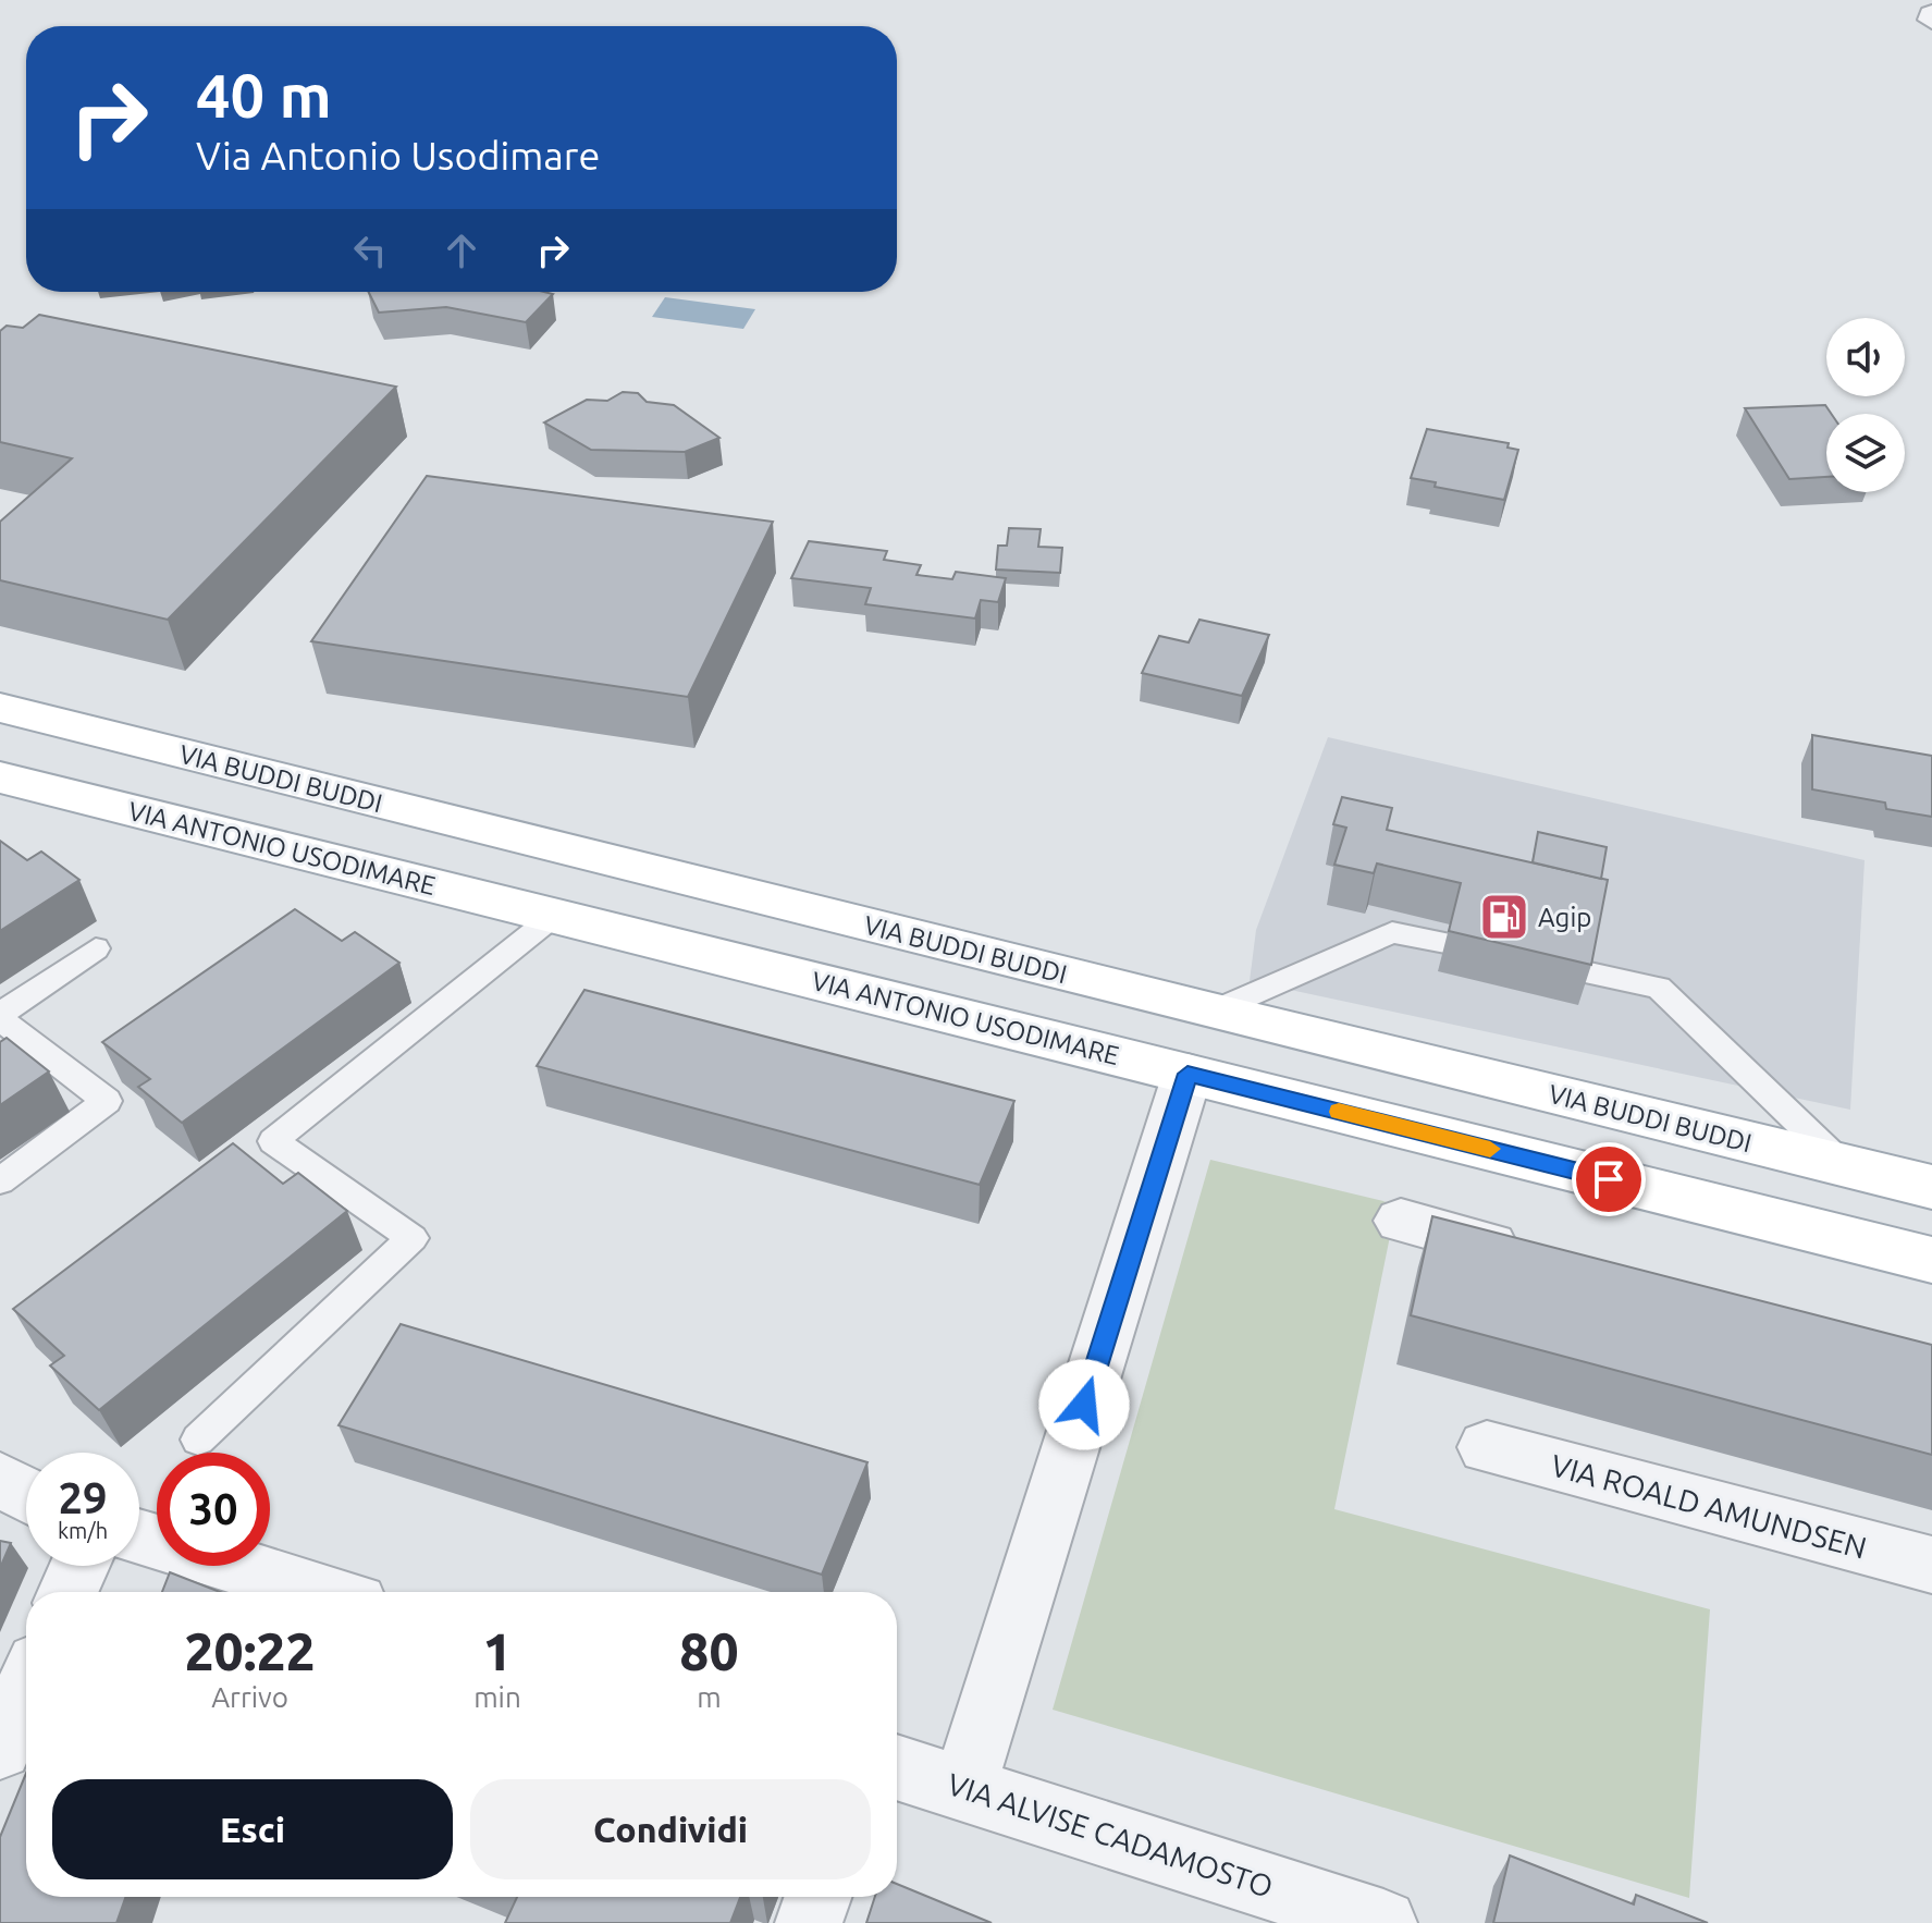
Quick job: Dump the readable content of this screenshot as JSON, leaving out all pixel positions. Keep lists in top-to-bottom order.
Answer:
{
  "streets": {
    "main road": ["VIA BUDDI BUDDI", "VIA ANTONIO USODIMARE"],
    "street": ["VIA ROALD AMUNDSEN", "VIA ALVISE CADAMOSTO"]
  },
  "places": {
    "fuel station": ["Agip"]
  },
  "page": {
    "turn": ["40 m", "Via Antonio Usodimare"],
    "speed": "29 km/h",
    "limit": "30",
    "eta": [
      "20:22",
      "Arrivo",
      "1",
      "min",
      "80",
      "m"
    ],
    "buttons": ["Esci", "Condividi"]
  }
}
